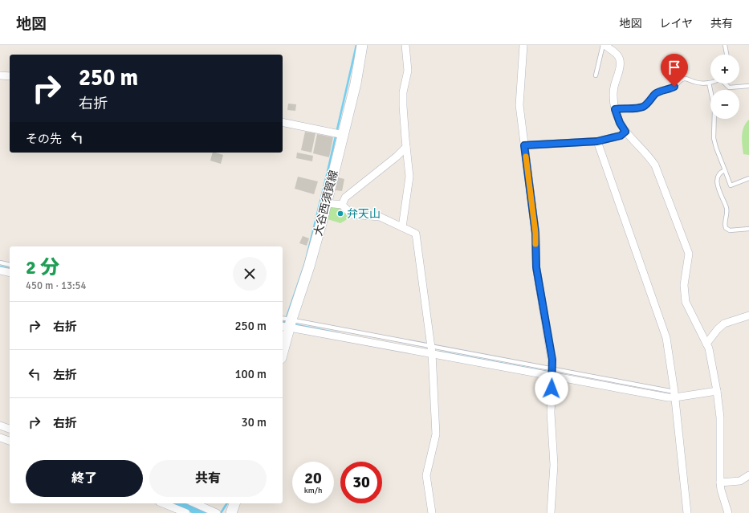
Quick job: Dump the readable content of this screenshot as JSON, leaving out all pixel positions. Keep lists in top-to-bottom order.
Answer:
{
  "streets": {
    "main road": ["大谷西須賀線"]
  },
  "places": ["弁天山"],
  "page": {
    "header": "地図",
    "nav": ["地図", "レイヤ", "共有"],
    "map_buttons": ["+", "−"],
    "turn": ["250 m", "右折"],
    "then": "その先",
    "heading": ["2 分", "450 m · 13:54"],
    "list": [
      {
        "name": "右折",
        "value": "250 m"
      },
      {
        "name": "左折",
        "value": "100 m"
      },
      {
        "name": "右折",
        "value": "30 m"
      }
    ],
    "buttons": ["終了", "共有"],
    "speed": "20 km/h",
    "limit": "30"
  }
}
